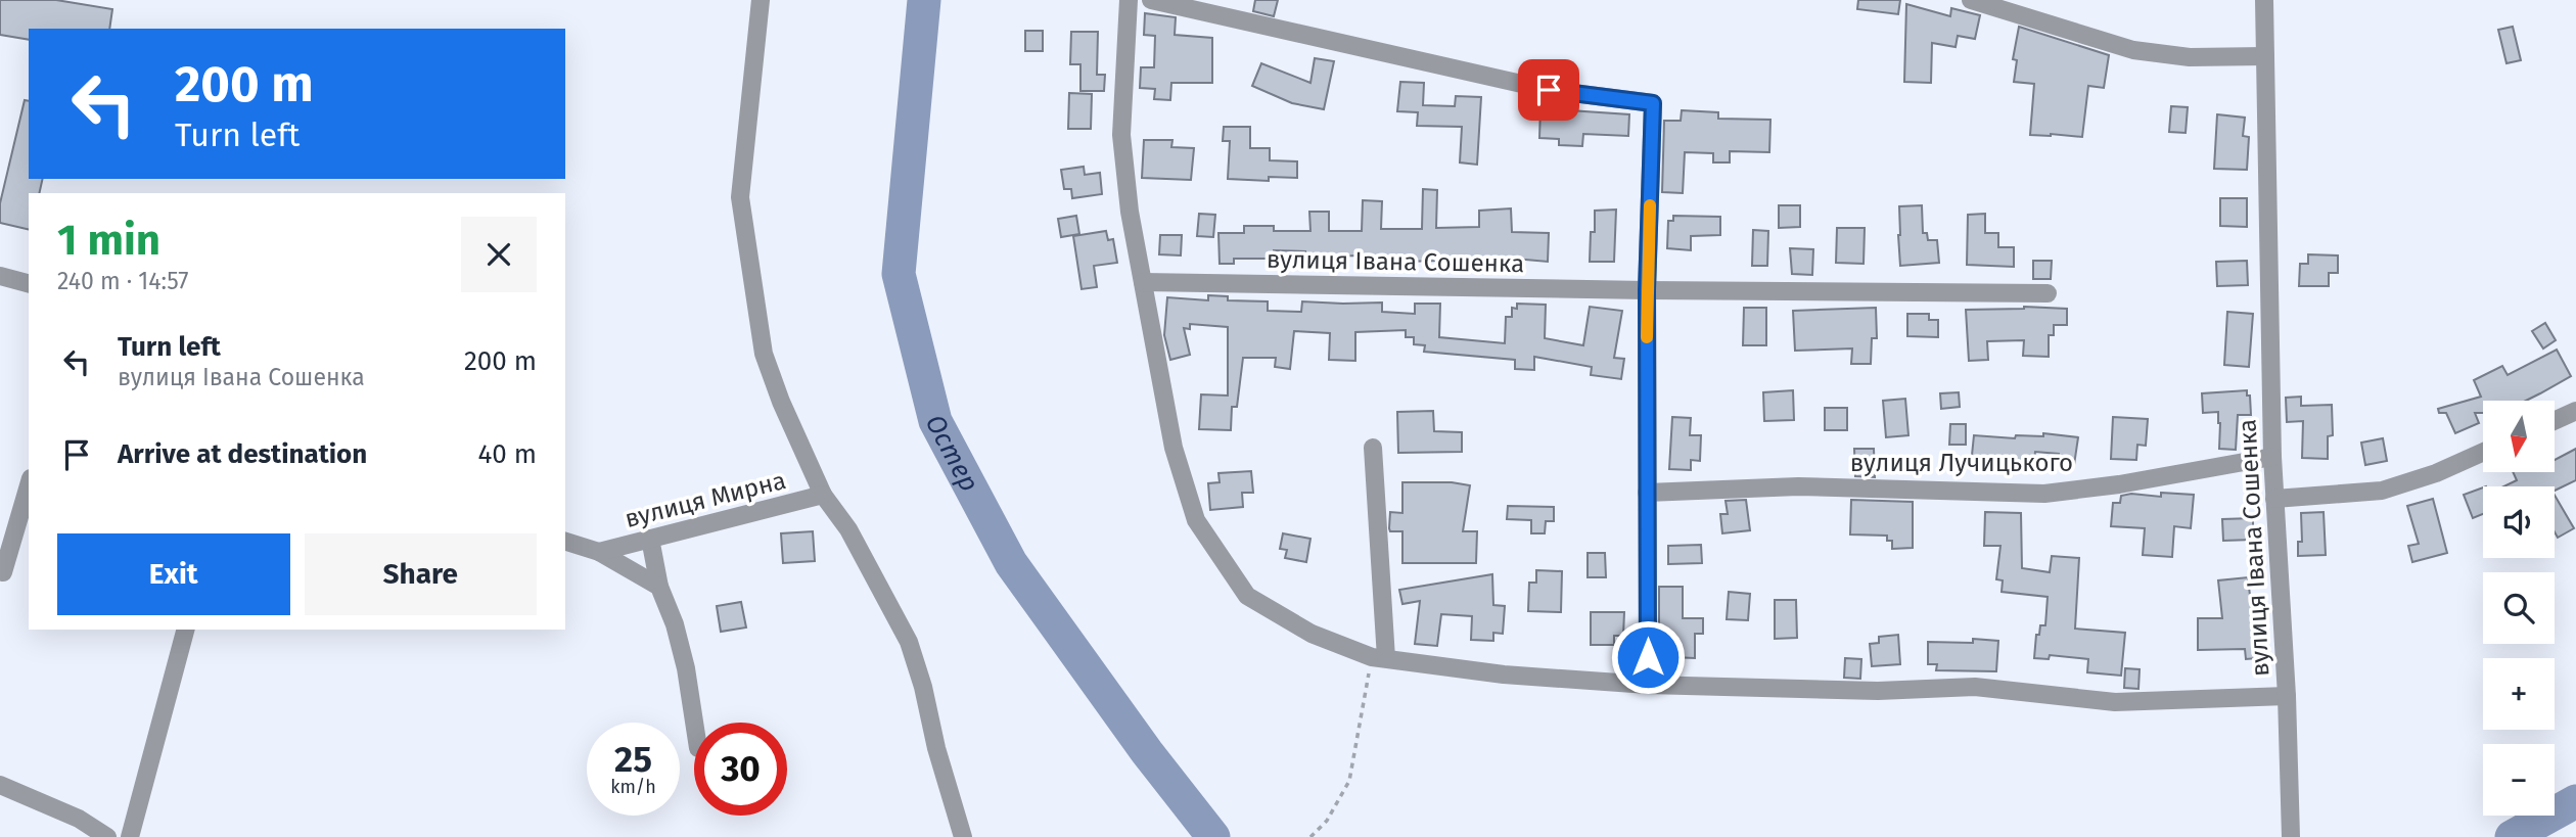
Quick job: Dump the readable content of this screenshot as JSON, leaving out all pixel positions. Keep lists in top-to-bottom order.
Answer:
{
  "streets": {
    "street": ["вулиця Івана Сошенка", "вулиця Лучицького", "вулиця Мирна"]
  },
  "crossings": [
    ["вулиця Івана Сошенка", "вулиця Лучицького"]
  ],
  "water": ["Остер"],
  "north": "bottom",
  "page": {
    "turn": ["200 m", "Turn left"],
    "heading": ["1 min", "240 m · 14:57"],
    "list": [
      {
        "name": "Turn left",
        "note": "вулиця Івана Сошенка",
        "value": "200 m"
      },
      {
        "name": "Arrive at destination",
        "value": "40 m"
      }
    ],
    "map_buttons": ["+", "−"],
    "buttons": ["Exit", "Share"],
    "speed": "25 km/h",
    "limit": "30"
  }
}
